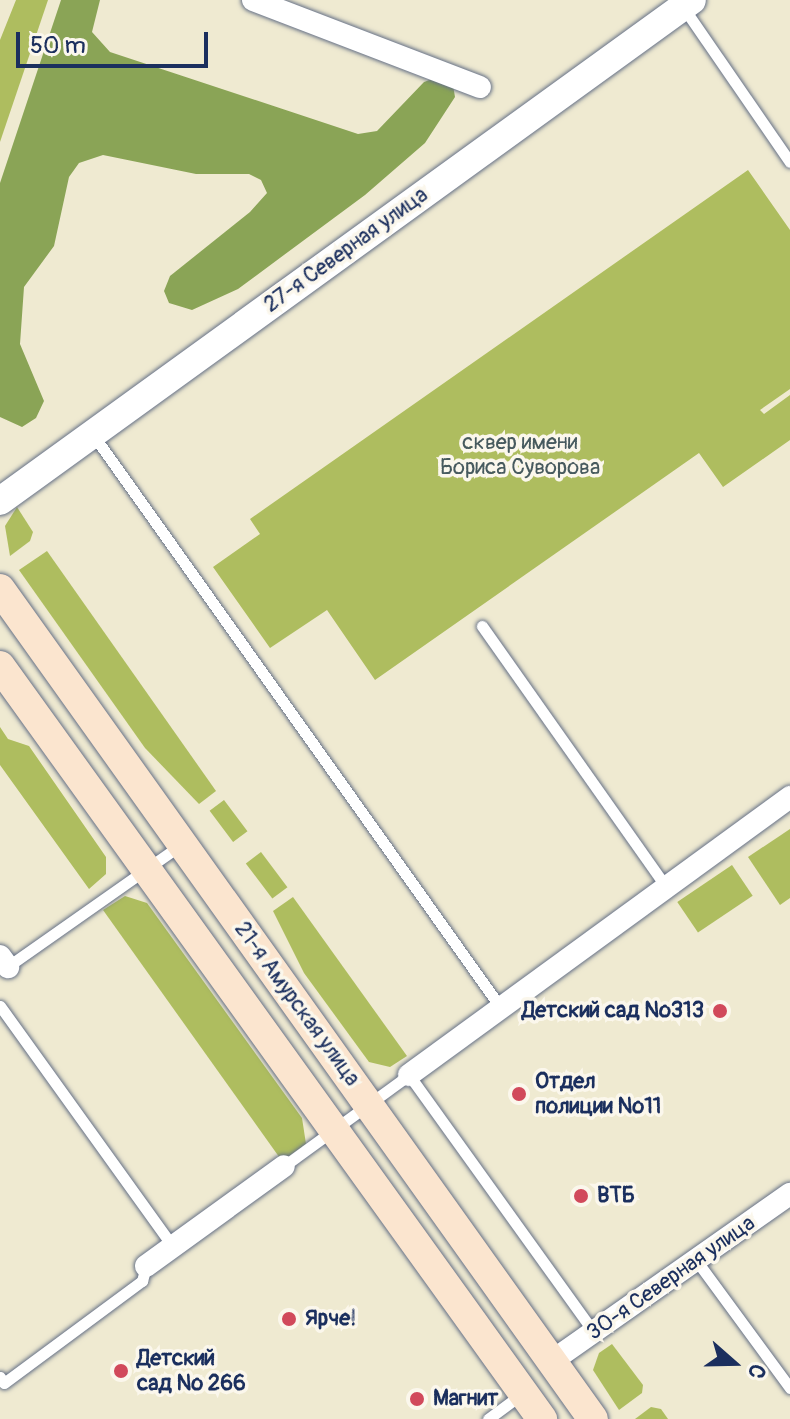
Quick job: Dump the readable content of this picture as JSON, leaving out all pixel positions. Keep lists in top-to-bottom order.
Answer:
{
  "streets": {
    "main road": ["21-я Амурская улица"],
    "street": ["27-я Северная улица", "30-я Северная улица"]
  },
  "crossings": [
    ["21-я Амурская улица", "30-я Северная улица"]
  ],
  "parks": ["сквер имени Бориса Суворова"],
  "places": [
    "Детский сад №313",
    "Отдел полиции №11",
    "ВТБ",
    "Ярче!",
    "Детский сад № 266",
    "Магнит"
  ],
  "scale_bar": "50 m",
  "north": "right"
}
